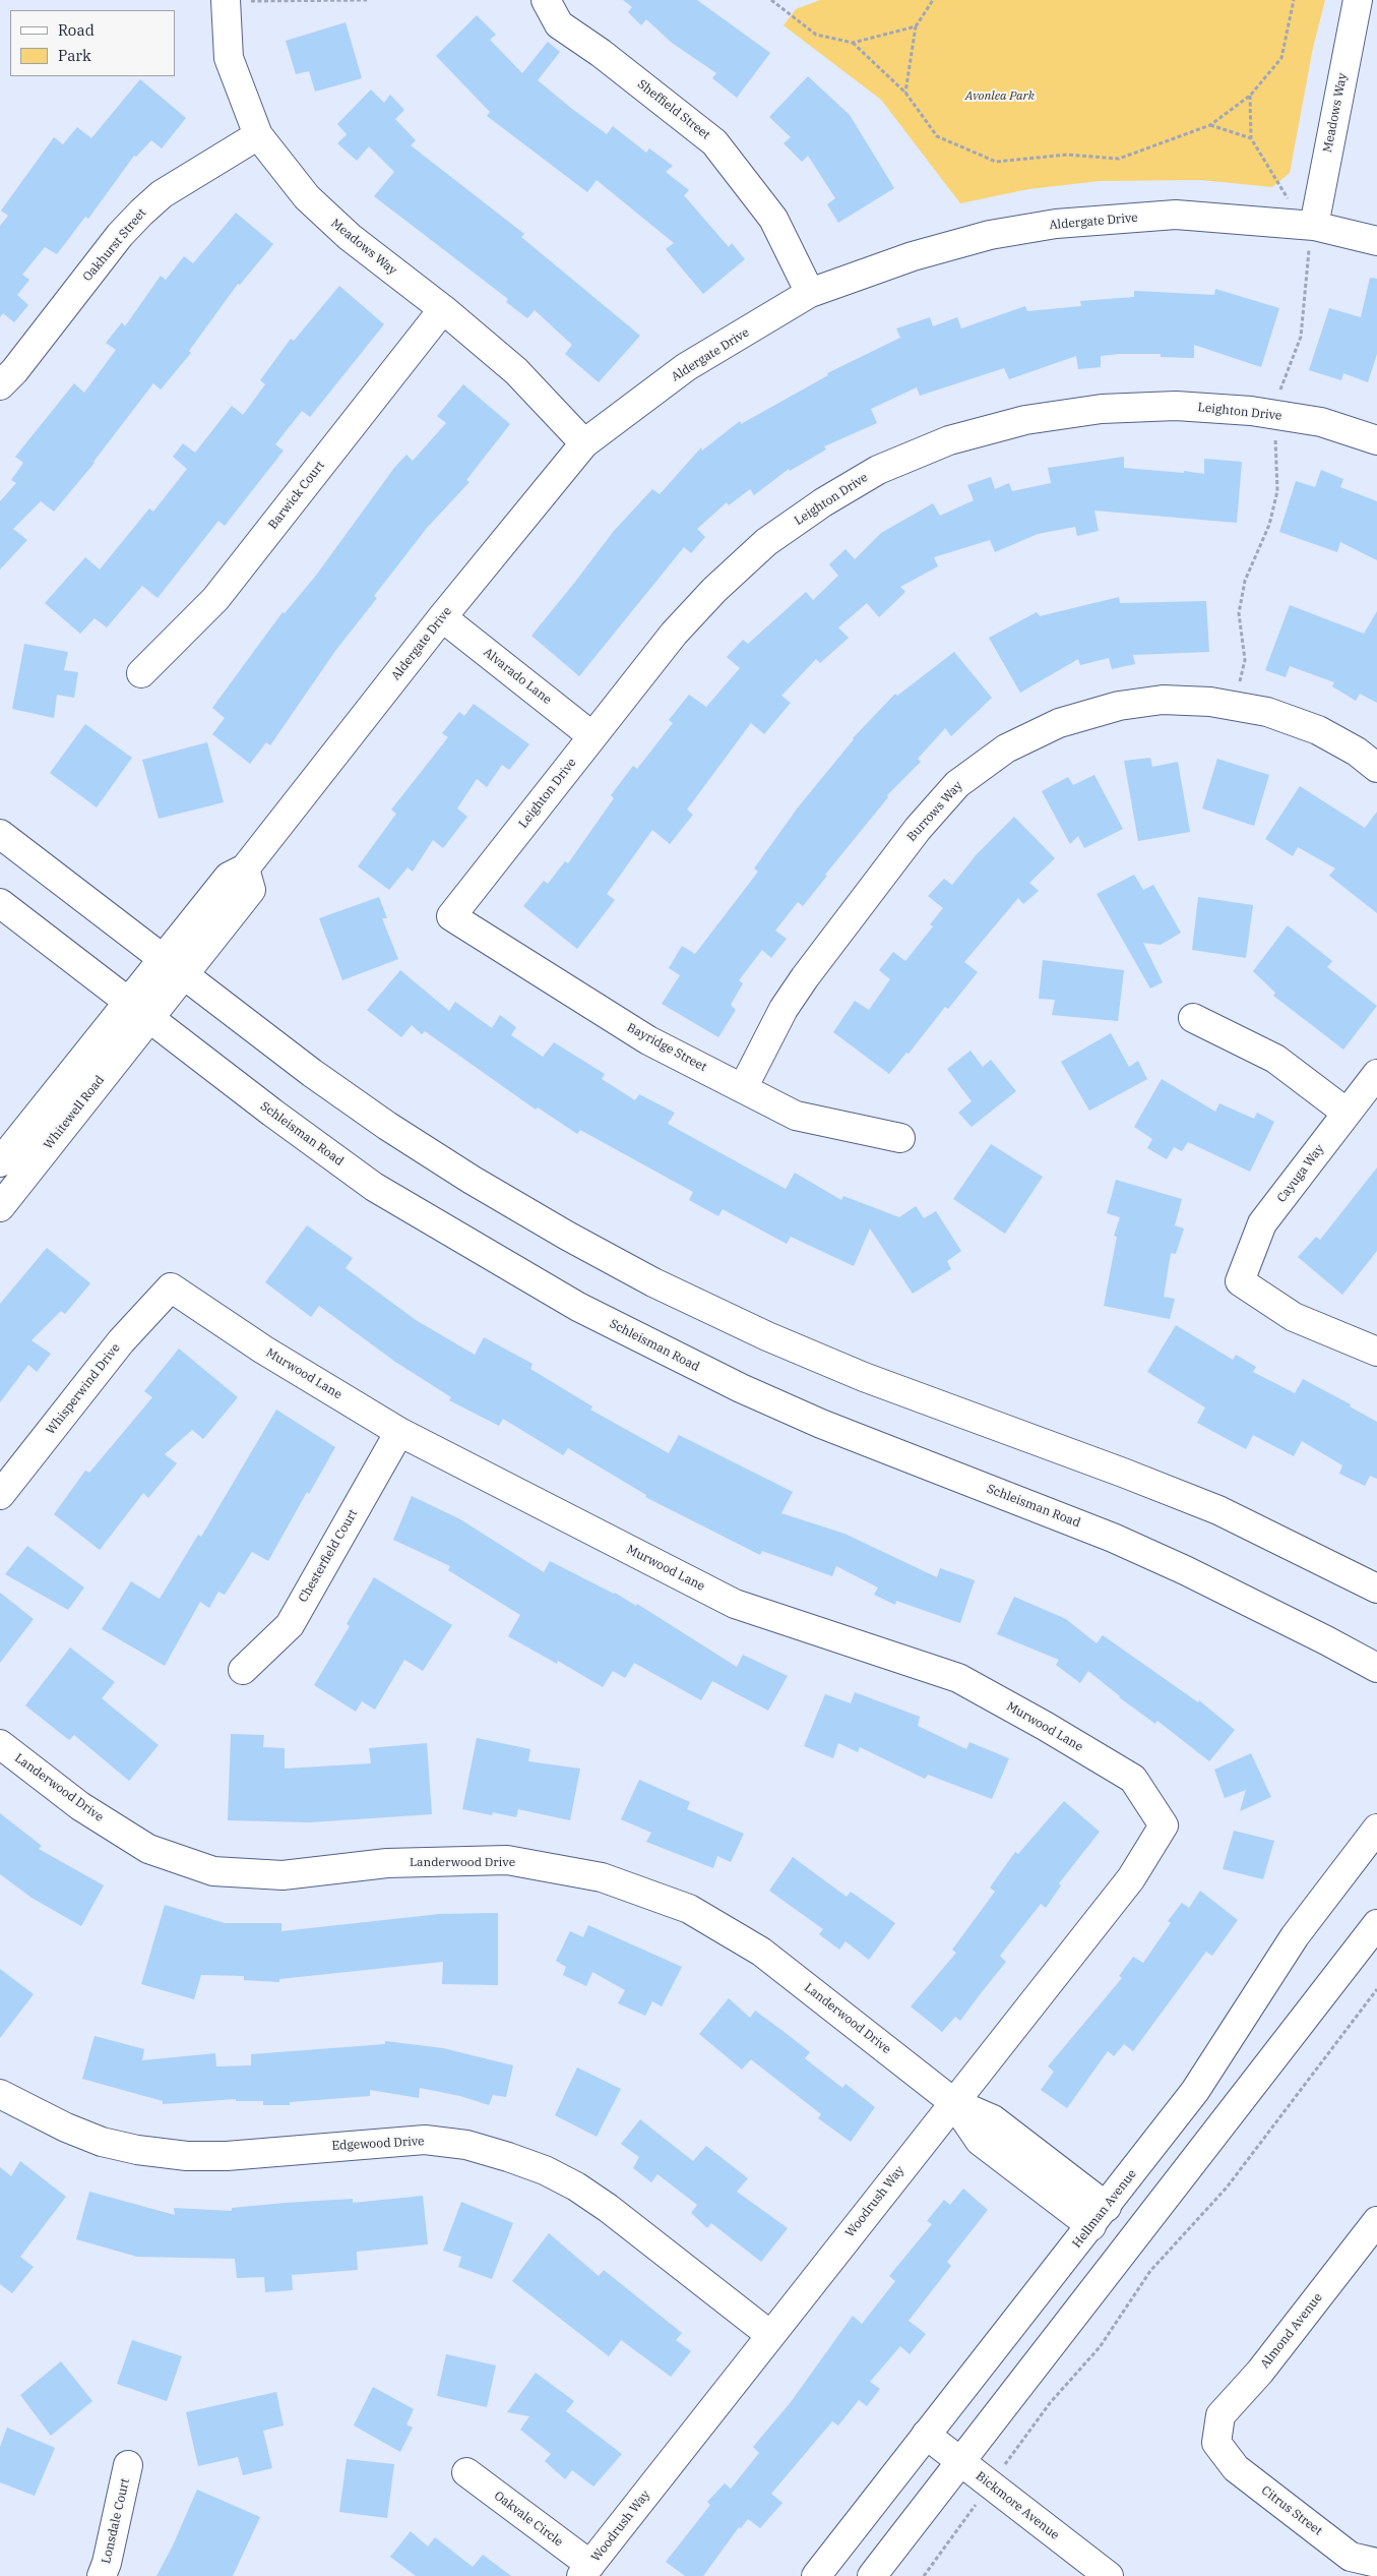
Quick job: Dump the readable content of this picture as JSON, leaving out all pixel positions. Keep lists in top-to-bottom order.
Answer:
{
  "streets": {
    "street": [
      "Sheffield Street",
      "Meadows Way",
      "Aldergate Drive",
      "Oakhurst Street",
      "Leighton Drive",
      "Barwick Court",
      "Alvarado Lane",
      "Burrows Way",
      "Bayridge Street",
      "Whitewell Road",
      "Schleisman Road",
      "Cayuga Way",
      "Murwood Lane",
      "Whisperwind Drive",
      "Chesterfield Court",
      "Landerwood Drive",
      "Edgewood Drive",
      "Woodrush Way",
      "Hellman Avenue",
      "Almond Avenue",
      "Bickmore Avenue",
      "Citrus Street",
      "Oakvale Circle",
      "Lonsdale Court"
    ]
  },
  "crossings": [
    ["Sheffield Street", "Aldergate Drive"],
    ["Meadows Way", "Aldergate Drive"],
    ["Meadows Way", "Oakhurst Street"],
    ["Meadows Way", "Barwick Court"],
    ["Aldergate Drive", "Alvarado Lane"],
    ["Aldergate Drive", "Whitewell Road"],
    ["Aldergate Drive", "Schleisman Road"],
    ["Leighton Drive", "Alvarado Lane"],
    ["Leighton Drive", "Bayridge Street"],
    ["Burrows Way", "Bayridge Street"],
    ["Whitewell Road", "Schleisman Road"],
    ["Murwood Lane", "Whisperwind Drive"],
    ["Murwood Lane", "Chesterfield Court"],
    ["Murwood Lane", "Woodrush Way"],
    ["Landerwood Drive", "Woodrush Way"],
    ["Landerwood Drive", "Hellman Avenue"],
    ["Edgewood Drive", "Woodrush Way"],
    ["Woodrush Way", "Oakvale Circle"],
    ["Hellman Avenue", "Bickmore Avenue"],
    ["Almond Avenue", "Citrus Street"]
  ],
  "parks": ["Avonlea Park"],
  "legend": ["Road", "Park"]
}
